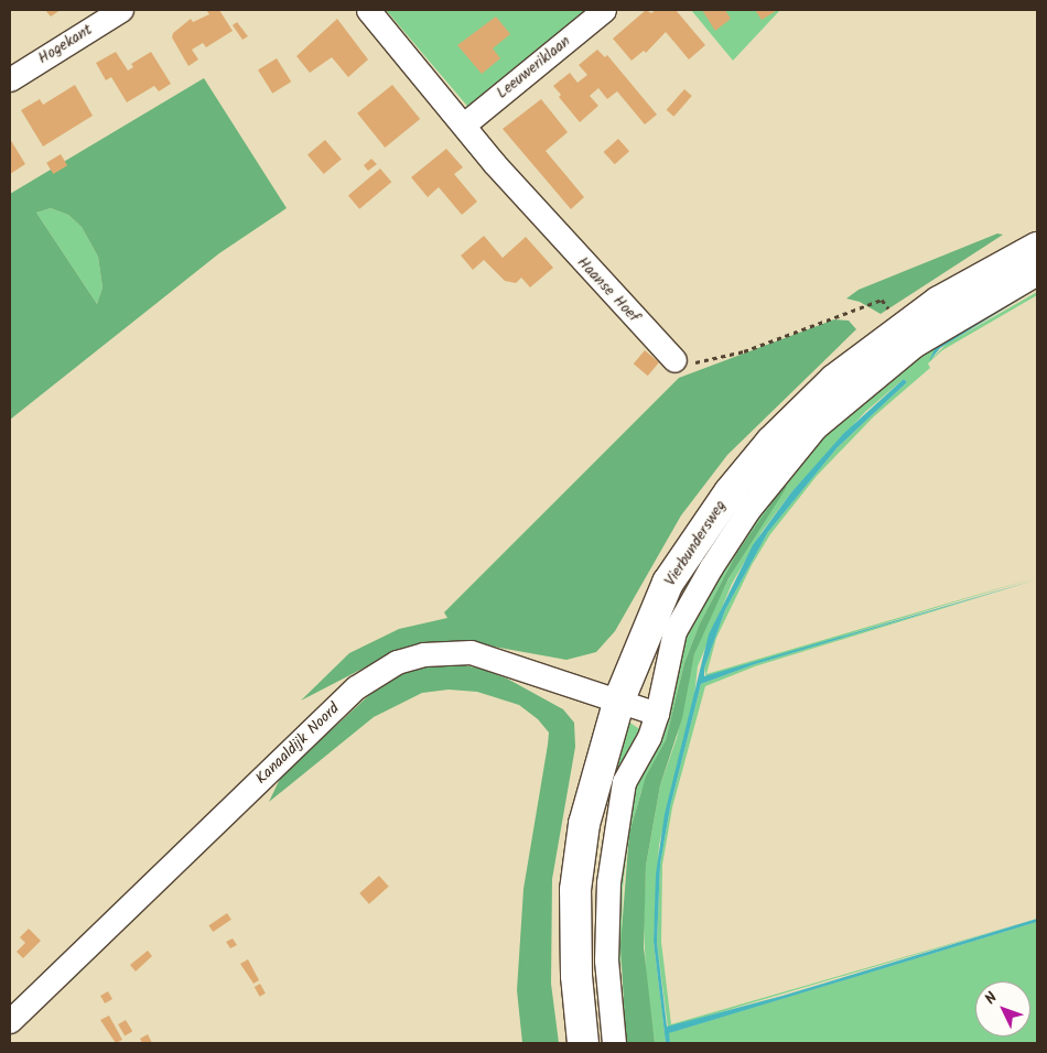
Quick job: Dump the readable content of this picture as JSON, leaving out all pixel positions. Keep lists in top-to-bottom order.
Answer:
{
  "streets": {
    "main road": ["Vierbundersweg"],
    "street": [
      "Hogekant",
      "Leeuweriklaan",
      "Haanse Hoef",
      "Kanaaldijk Noord"
    ]
  },
  "crossings": [
    ["Leeuweriklaan", "Haanse Hoef"],
    ["Vierbundersweg", "Kanaaldijk Noord"]
  ],
  "north": "top left"
}
